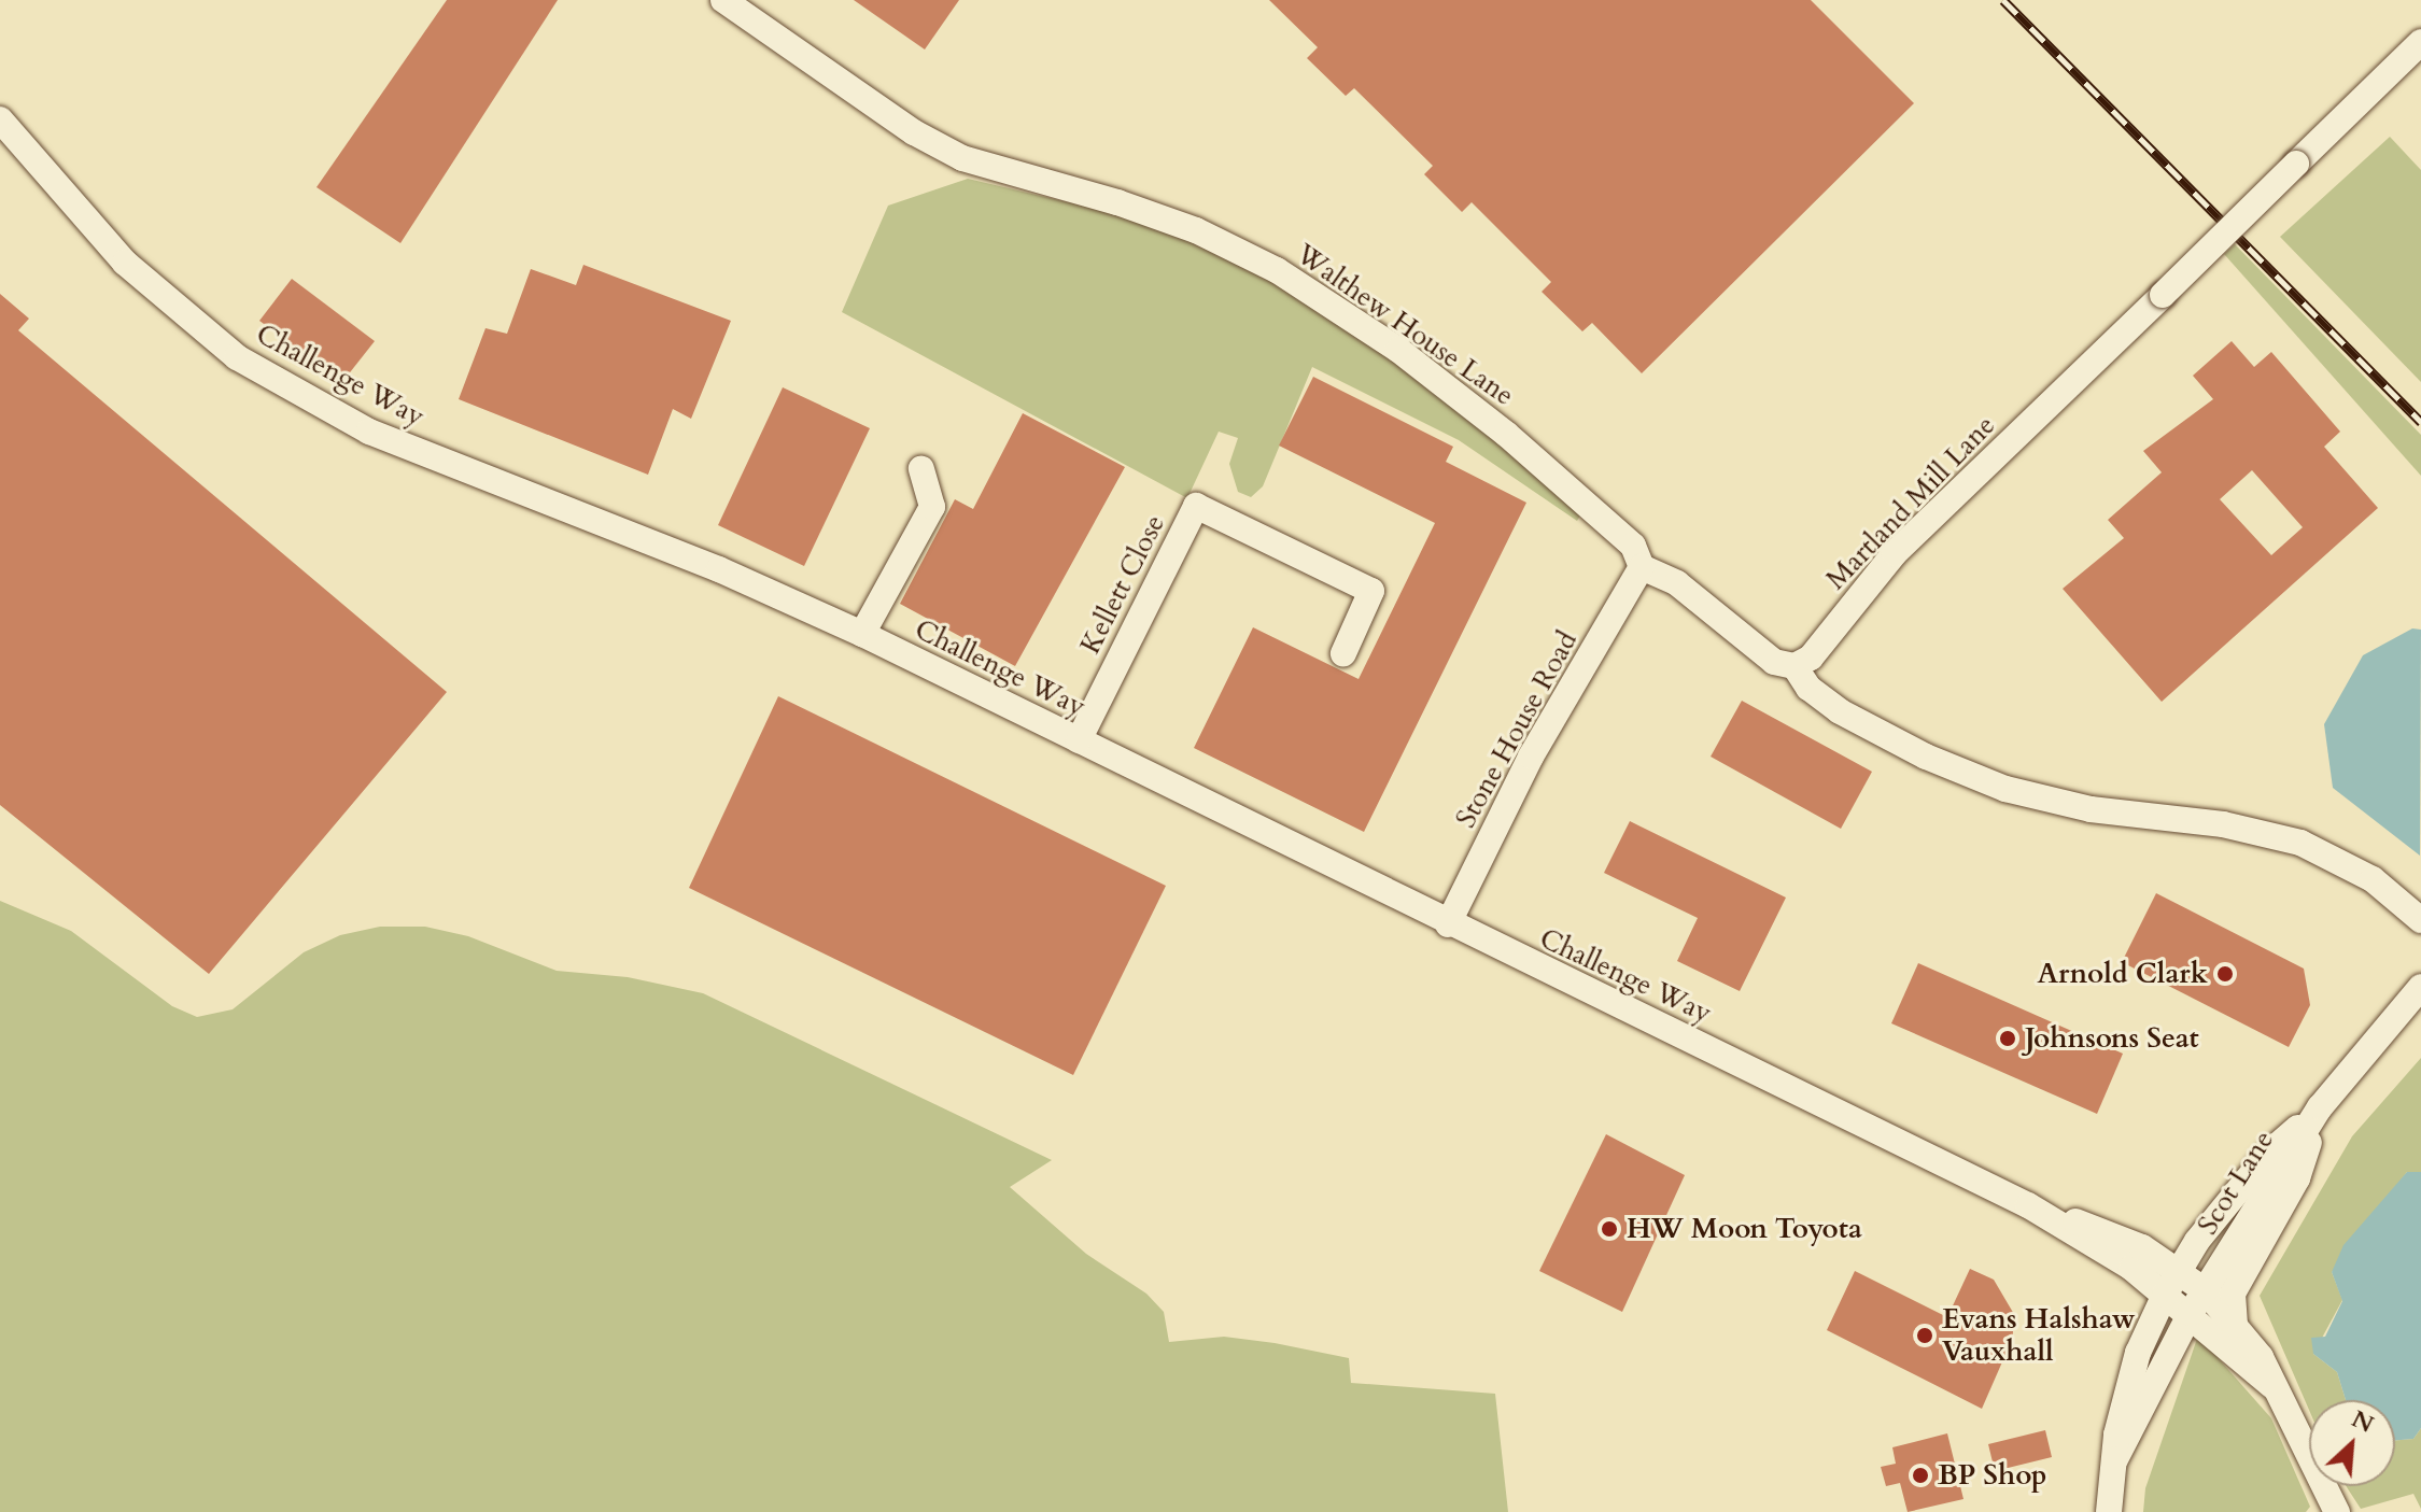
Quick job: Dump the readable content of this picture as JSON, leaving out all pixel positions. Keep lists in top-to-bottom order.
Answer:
{
  "streets": {
    "street": [
      "Walthew House Lane",
      "Challenge Way",
      "Martland Mill Lane",
      "Kellett Close",
      "Stone House Road",
      "Scot Lane"
    ]
  },
  "crossings": [
    ["Walthew House Lane", "Stone House Road"],
    ["Challenge Way", "Kellett Close"],
    ["Challenge Way", "Stone House Road"],
    ["Challenge Way", "Scot Lane"]
  ],
  "places": [
    "Arnold Clark",
    "Johnsons Seat",
    "HW Moon Toyota",
    "Evans Halshaw Vauxhall",
    "BP Shop"
  ],
  "north": "top right"
}
